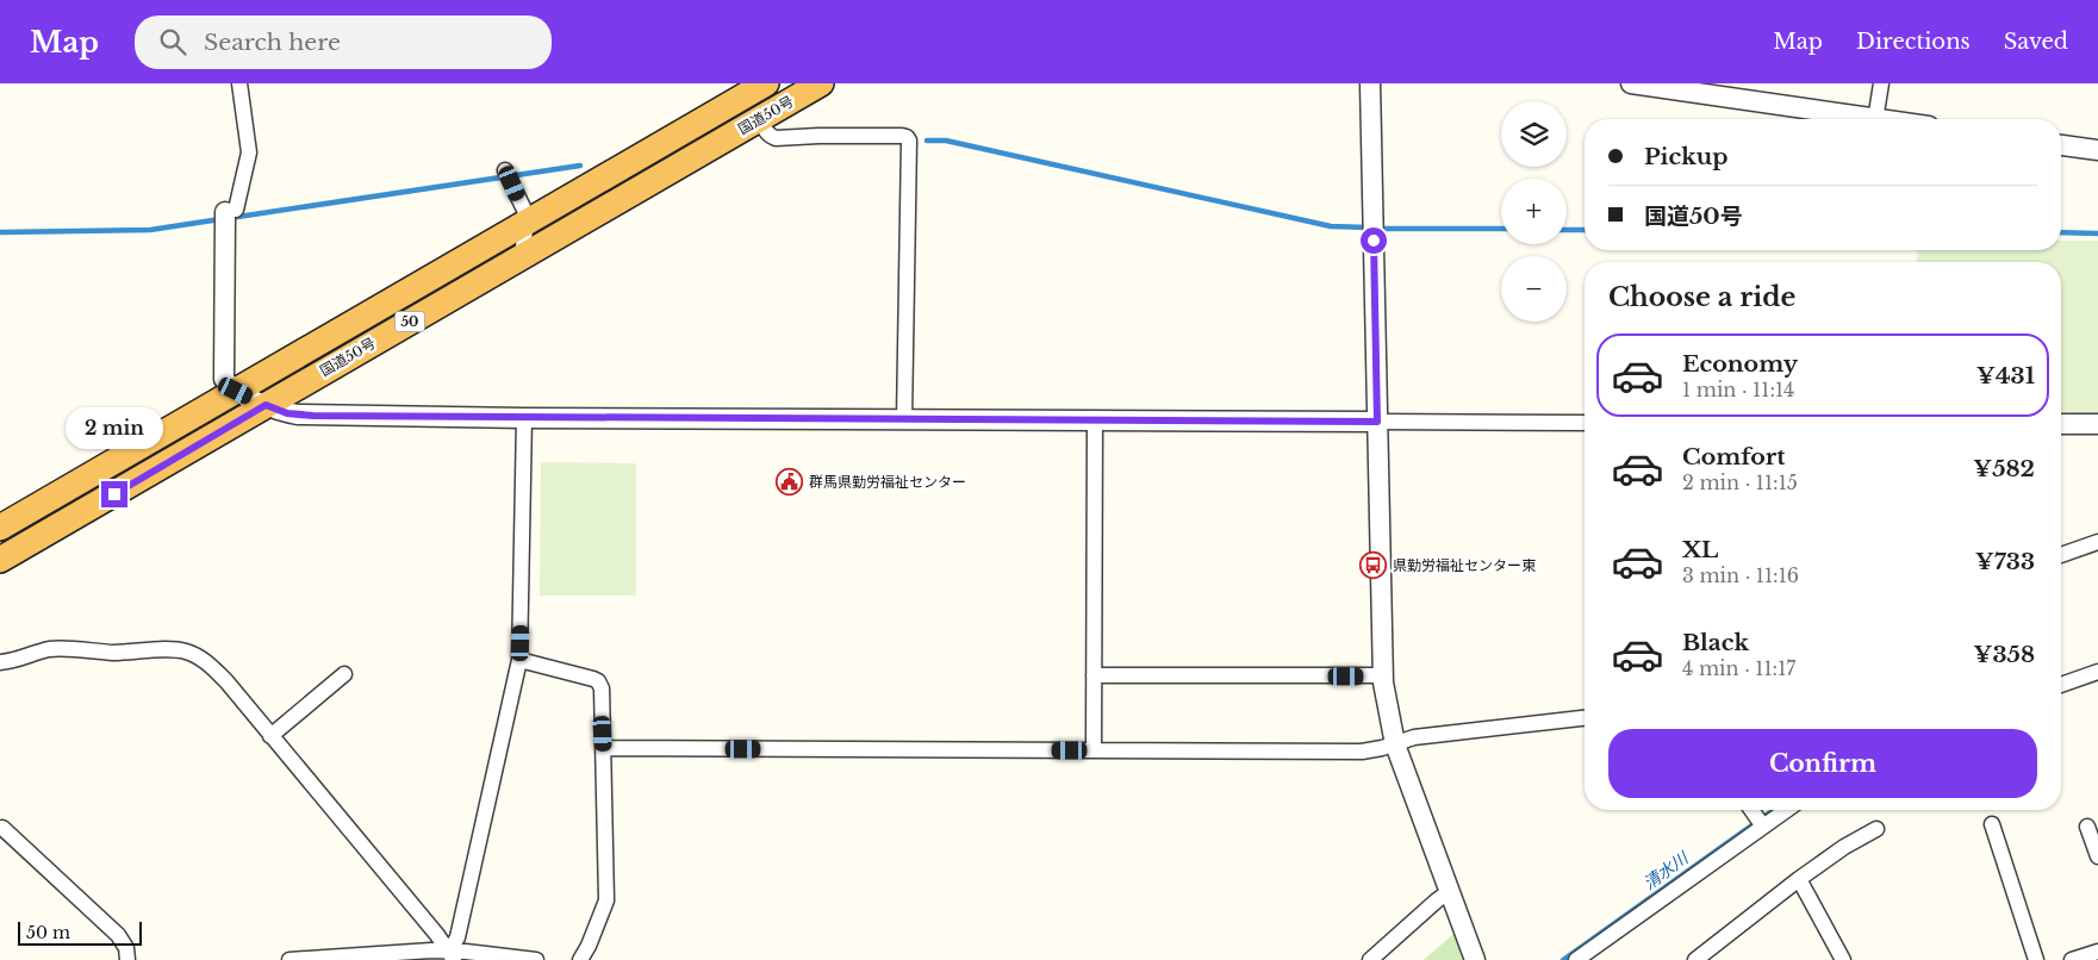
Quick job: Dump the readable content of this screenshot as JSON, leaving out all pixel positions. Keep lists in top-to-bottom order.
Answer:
{
  "streets": {
    "highway": ["国道50号", "50"]
  },
  "water": ["清水川"],
  "places": {
    "public building": ["群馬県勤労福祉センター"],
    "bus stop": ["県勤労福祉センター東"]
  },
  "scale_bar": "50 m",
  "page": {
    "header": "Map",
    "search": "Search here",
    "nav": ["Map", "Directions", "Saved"],
    "map_buttons": ["+", "−"],
    "banner": ["Pickup", "国道50号"],
    "heading": "Choose a ride",
    "list": [
      {
        "name": "Economy",
        "note": "1 min · 11:14",
        "value": "¥431"
      },
      {
        "name": "Comfort",
        "note": "2 min · 11:15",
        "value": "¥582"
      },
      {
        "name": "XL",
        "note": "3 min · 11:16",
        "value": "¥733"
      },
      {
        "name": "Black",
        "note": "4 min · 11:17",
        "value": "¥358"
      }
    ],
    "bubble": "2 min",
    "buttons": "Confirm",
    "scale": "50 m"
  }
}
